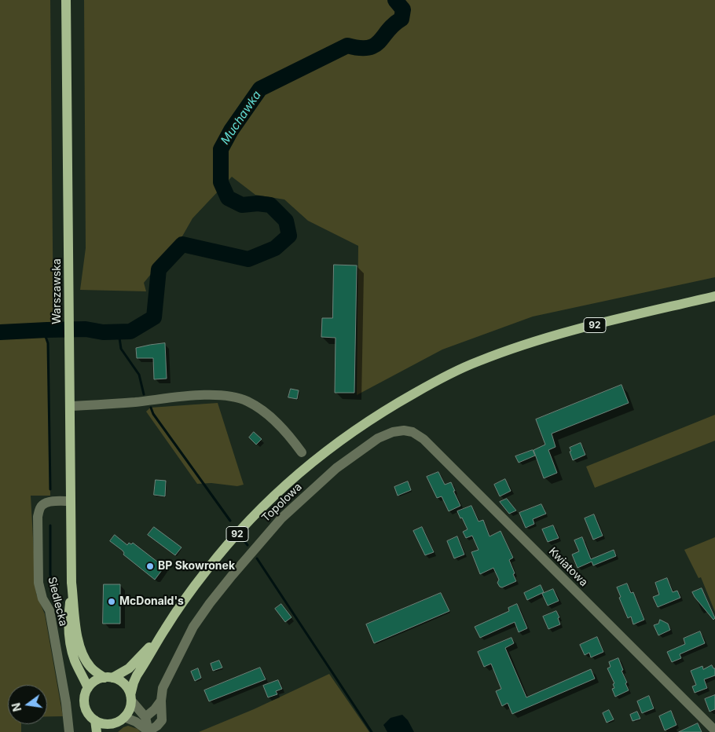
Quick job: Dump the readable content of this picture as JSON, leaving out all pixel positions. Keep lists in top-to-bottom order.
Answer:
{
  "streets": {
    "main road": ["Warszawska", "92"],
    "street": ["Topolowa", "Kwiatowa", "Siedlecka"]
  },
  "crossings": [
    ["Warszawska", "92"],
    ["Warszawska", "Siedlecka"],
    ["Topolowa", "Kwiatowa"]
  ],
  "water": ["Muchawka"],
  "places": ["BP Skowronek", "McDonald's"],
  "north": "left"
}
